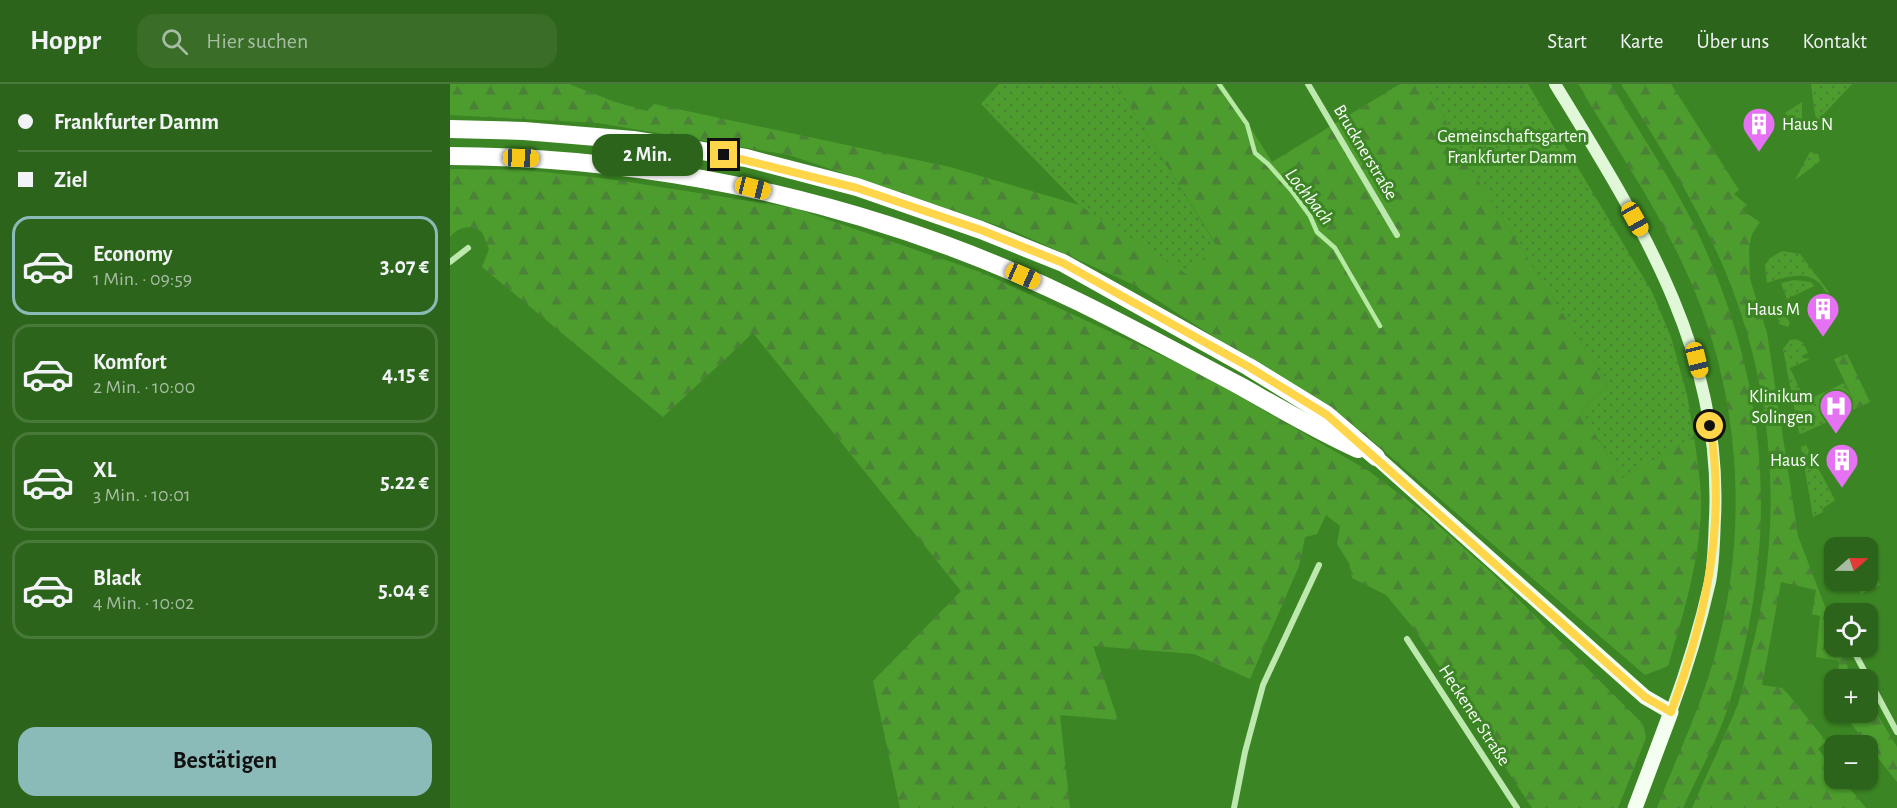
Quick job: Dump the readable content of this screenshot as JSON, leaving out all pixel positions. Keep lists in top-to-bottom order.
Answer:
{
  "streets": {
    "street": ["Brucknerstraße", "Heckener Straße"]
  },
  "water": ["Lochbach"],
  "parks": ["Gemeinschaftsgarten Frankfurter Damm"],
  "places": {
    "building": ["Haus N", "Haus M", "Haus K"],
    "hospital": ["Klinikum Solingen"]
  },
  "north": "right",
  "page": {
    "header": "Hoppr",
    "search": "Hier suchen",
    "nav": [
      "Start",
      "Karte",
      "Über uns",
      "Kontakt"
    ],
    "banner": ["Frankfurter Damm", "Ziel"],
    "bubble": "2 Min.",
    "list": [
      {
        "name": "Economy",
        "note": "1 Min. · 09:59",
        "value": "3.07 €"
      },
      {
        "name": "Komfort",
        "note": "2 Min. · 10:00",
        "value": "4.15 €"
      },
      {
        "name": "XL",
        "note": "3 Min. · 10:01",
        "value": "5.22 €"
      },
      {
        "name": "Black",
        "note": "4 Min. · 10:02",
        "value": "5.04 €"
      }
    ],
    "map_buttons": ["+", "−"],
    "buttons": "Bestätigen"
  }
}
